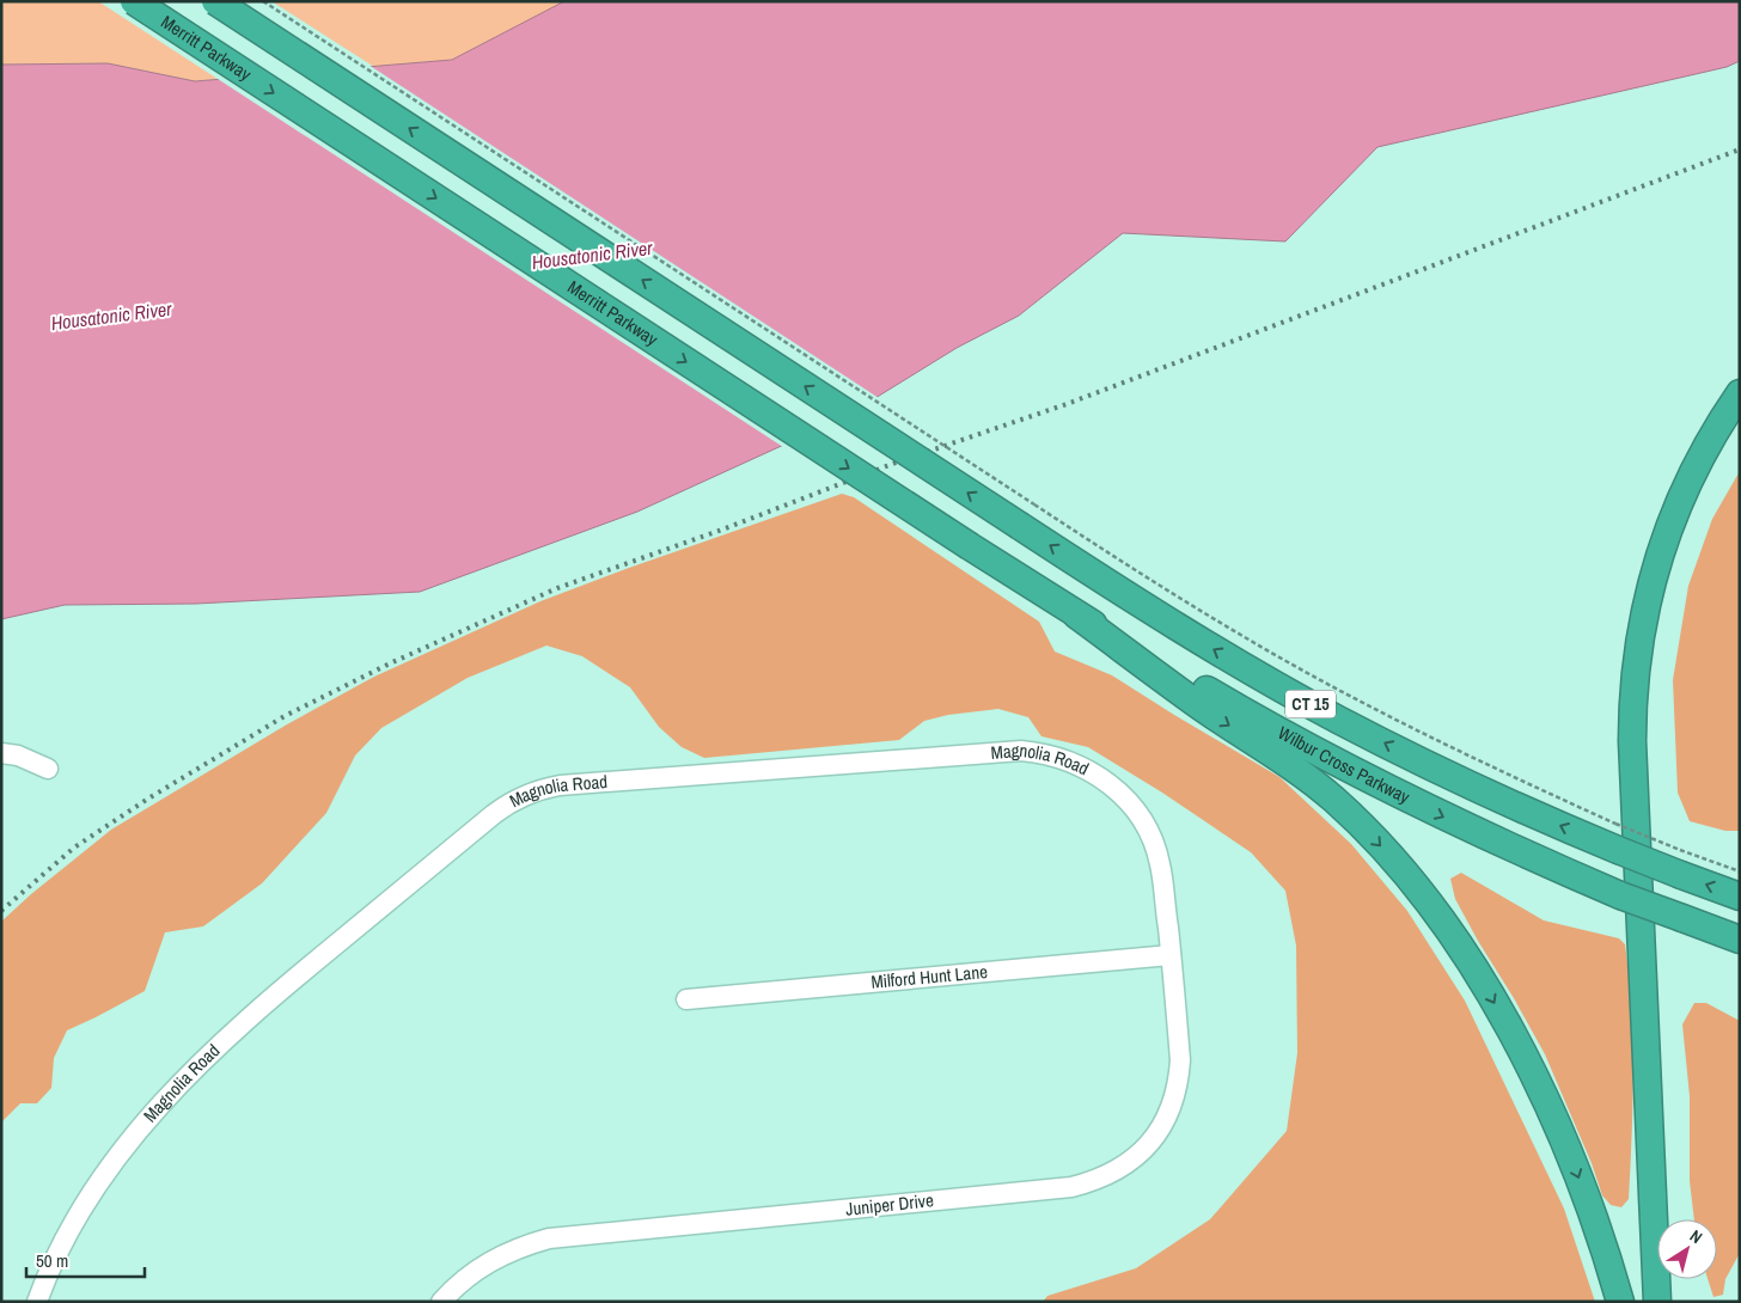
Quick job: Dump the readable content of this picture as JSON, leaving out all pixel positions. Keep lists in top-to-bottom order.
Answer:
{
  "streets": {
    "highway": ["Merritt Parkway", "CT 15", "Wilbur Cross Parkway"],
    "street": ["Magnolia Road", "Milford Hunt Lane", "Juniper Drive"]
  },
  "crossings": [
    ["Merritt Parkway", "Wilbur Cross Parkway"],
    ["Magnolia Road", "Milford Hunt Lane"],
    ["Magnolia Road", "Juniper Drive"],
    ["Milford Hunt Lane", "Juniper Drive"]
  ],
  "water": ["Housatonic River"],
  "scale_bar": "50 m",
  "north": "top right"
}
